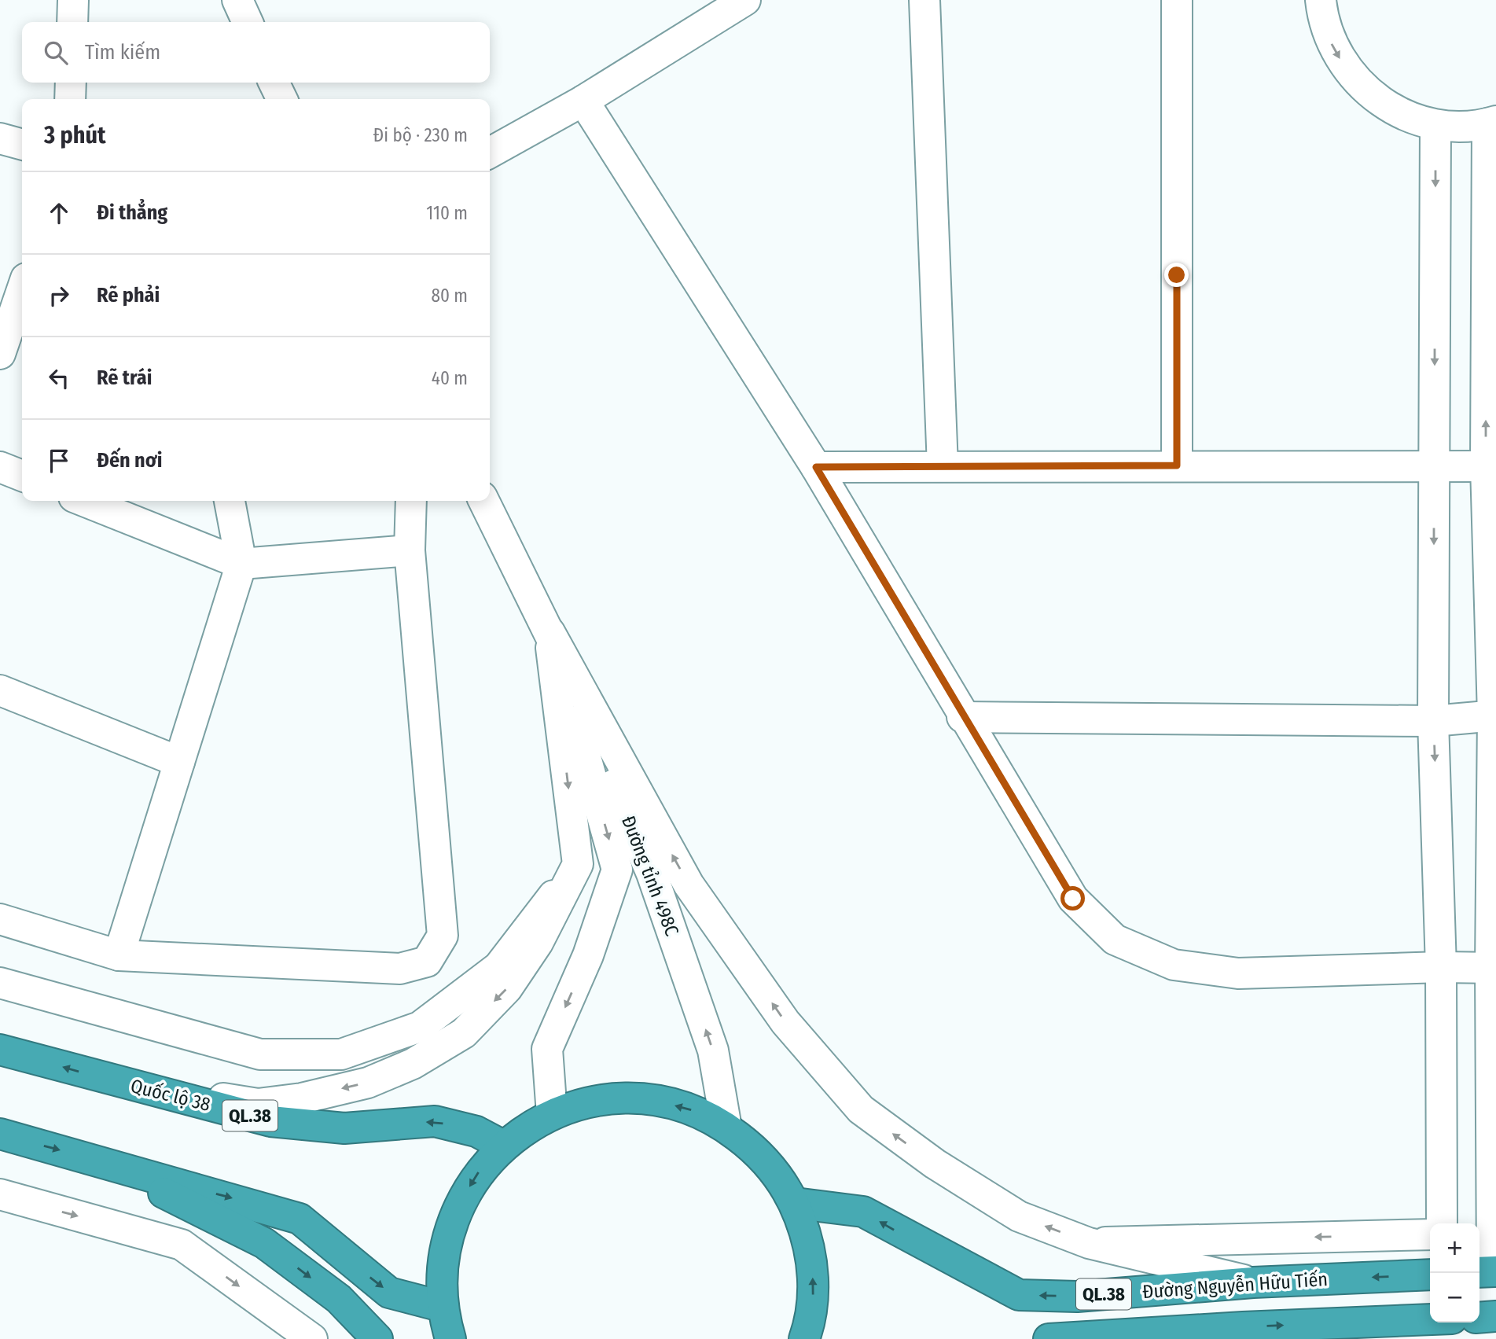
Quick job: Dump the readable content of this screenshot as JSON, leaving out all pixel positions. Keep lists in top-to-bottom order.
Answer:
{
  "streets": {
    "highway": ["Quốc lộ 38", "QL.38", "Đường Nguyễn Hữu Tiến"],
    "street": ["Đường tỉnh 498C"]
  },
  "page": {
    "search": "Tìm kiếm",
    "heading": ["3 phút", "Đi bộ · 230 m"],
    "list": [
      ["Đi thẳng", "110 m"],
      ["Rẽ phải", "80 m"],
      ["Rẽ trái", "40 m"],
      "Đến nơi"
    ],
    "map_buttons": ["+", "−"]
  }
}
